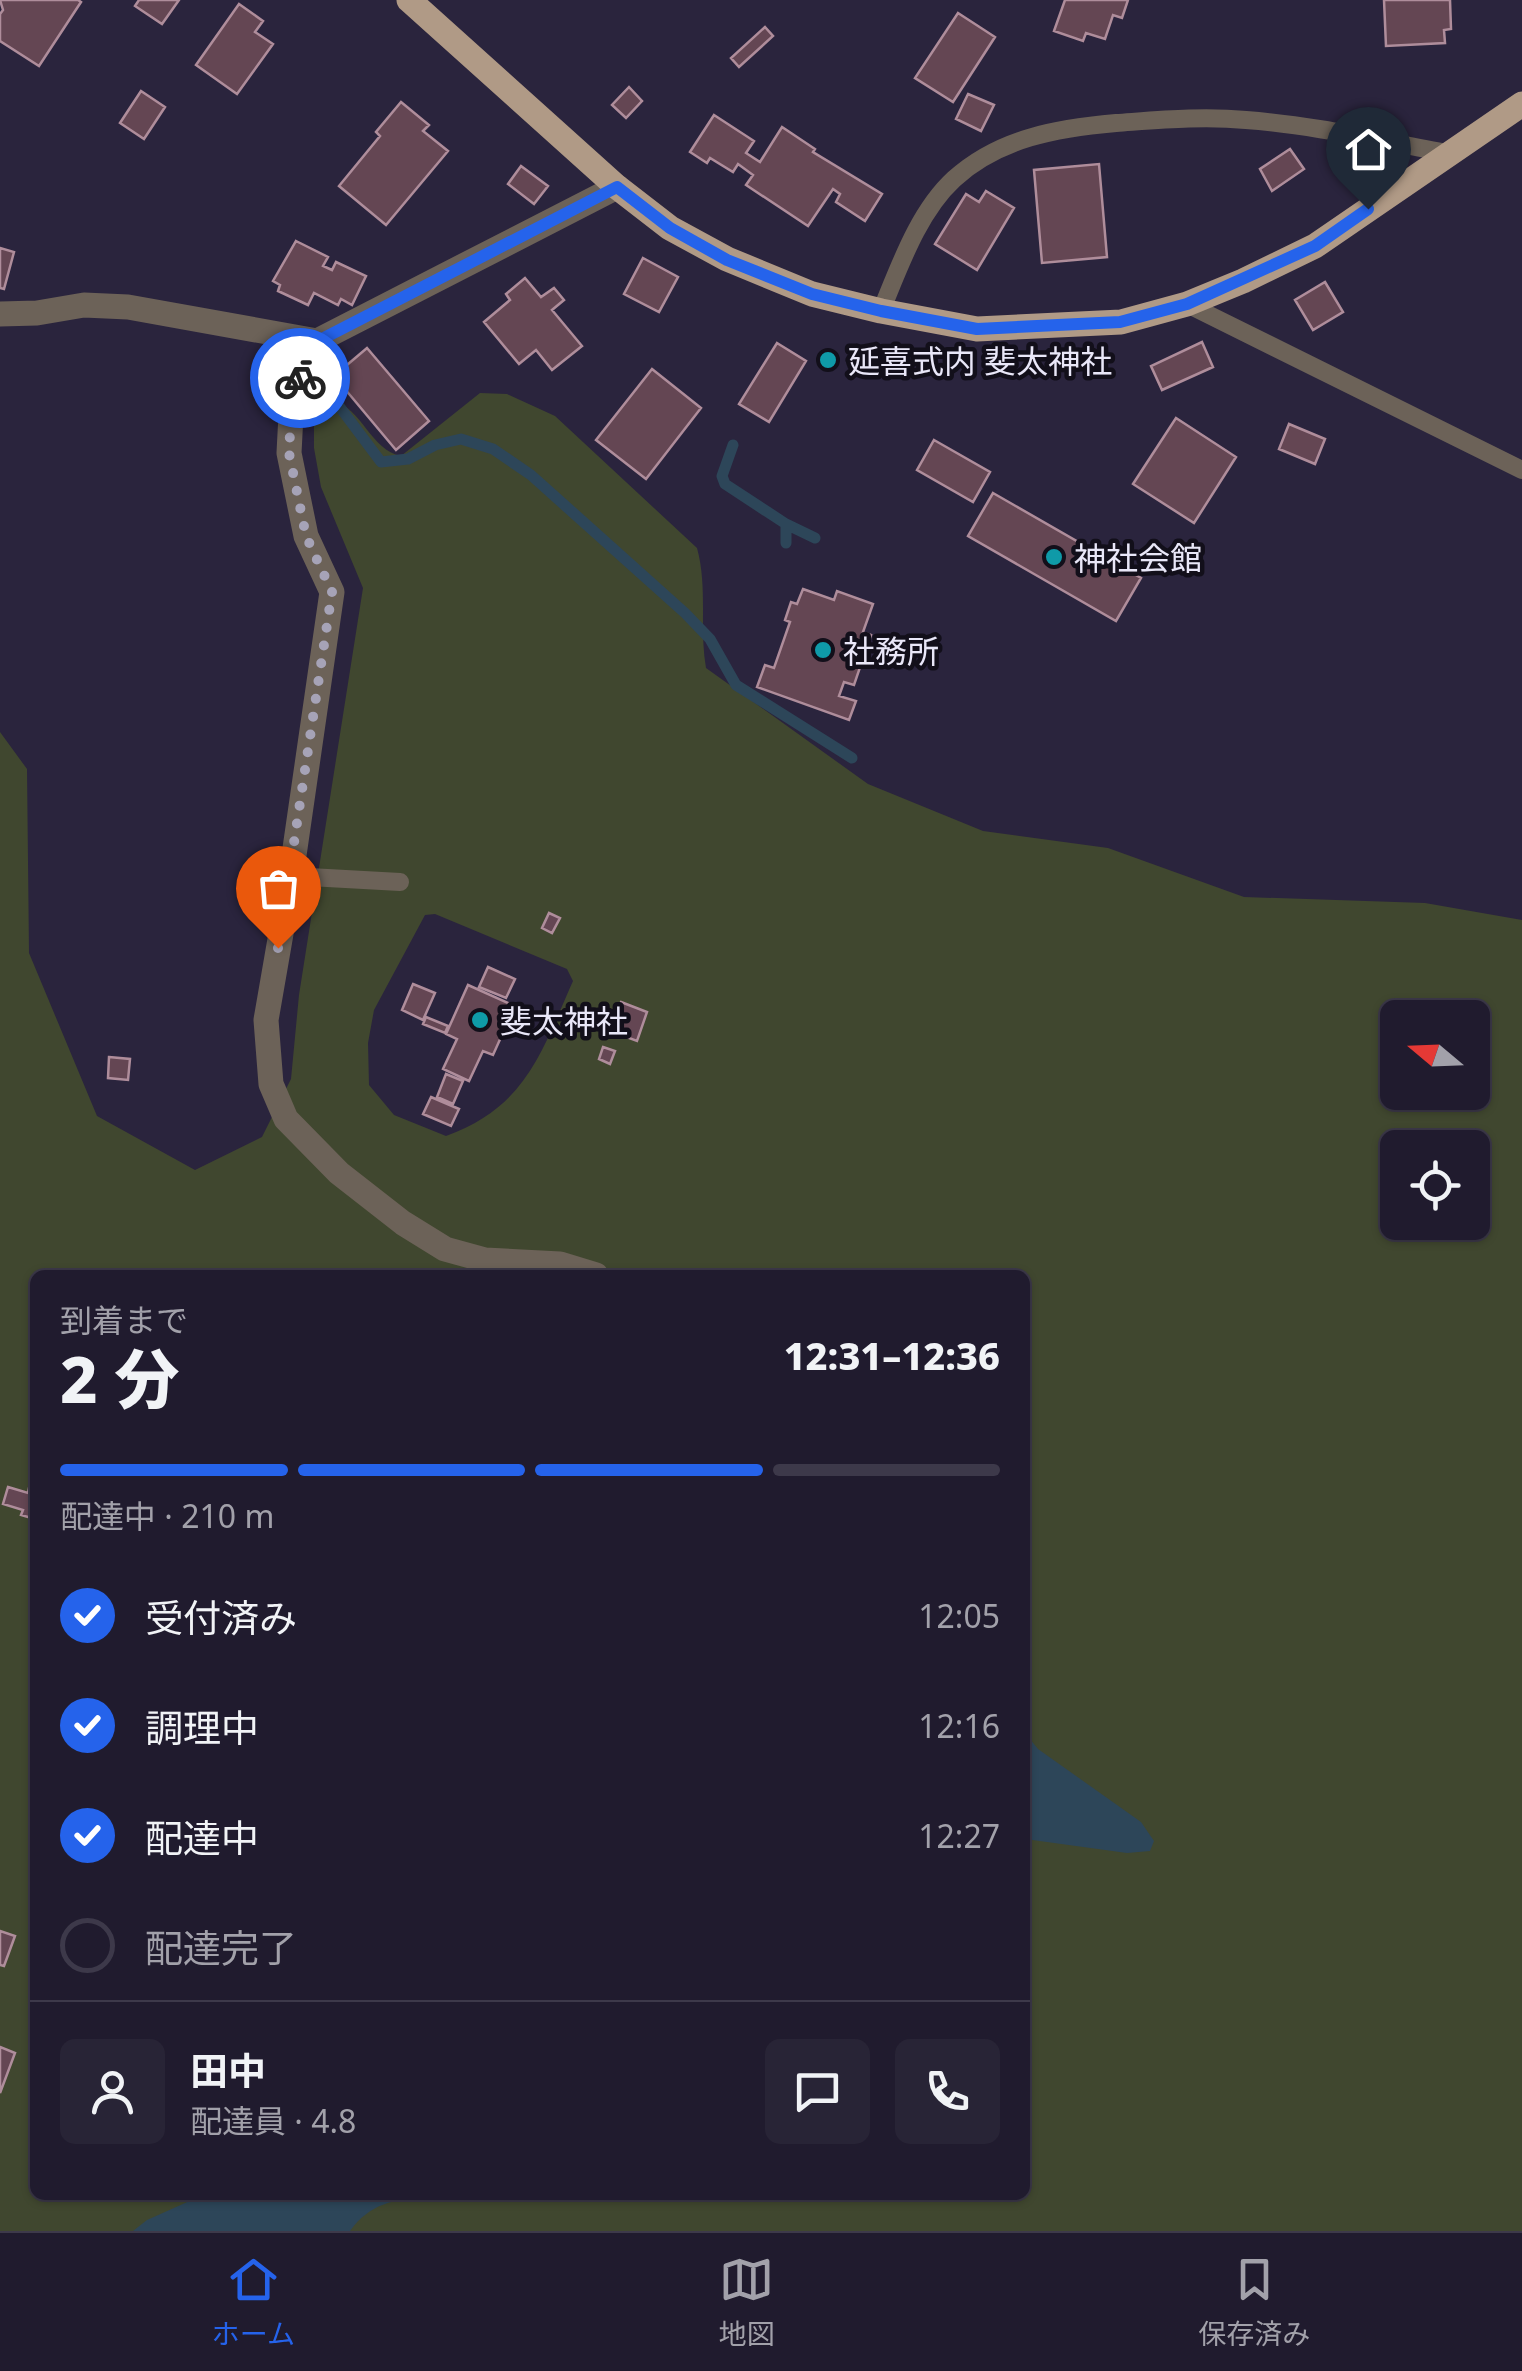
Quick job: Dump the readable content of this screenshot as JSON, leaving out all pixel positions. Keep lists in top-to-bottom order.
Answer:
{
  "places": [
    "延喜式内 斐太神社",
    "神社会館",
    "社務所",
    "斐太神社"
  ],
  "north": "left",
  "page": {
    "heading": ["2 分", "到着まで", "12:31–12:36"],
    "panel": ["田中", "配達員 · 4.8"],
    "bar": "配達中 · 210 m",
    "list": [
      ["受付済み", "12:05"],
      ["調理中", "12:16"],
      ["配達中", "12:27"],
      "配達完了"
    ],
    "tabs": ["ホーム", "地図", "保存済み"]
  }
}
